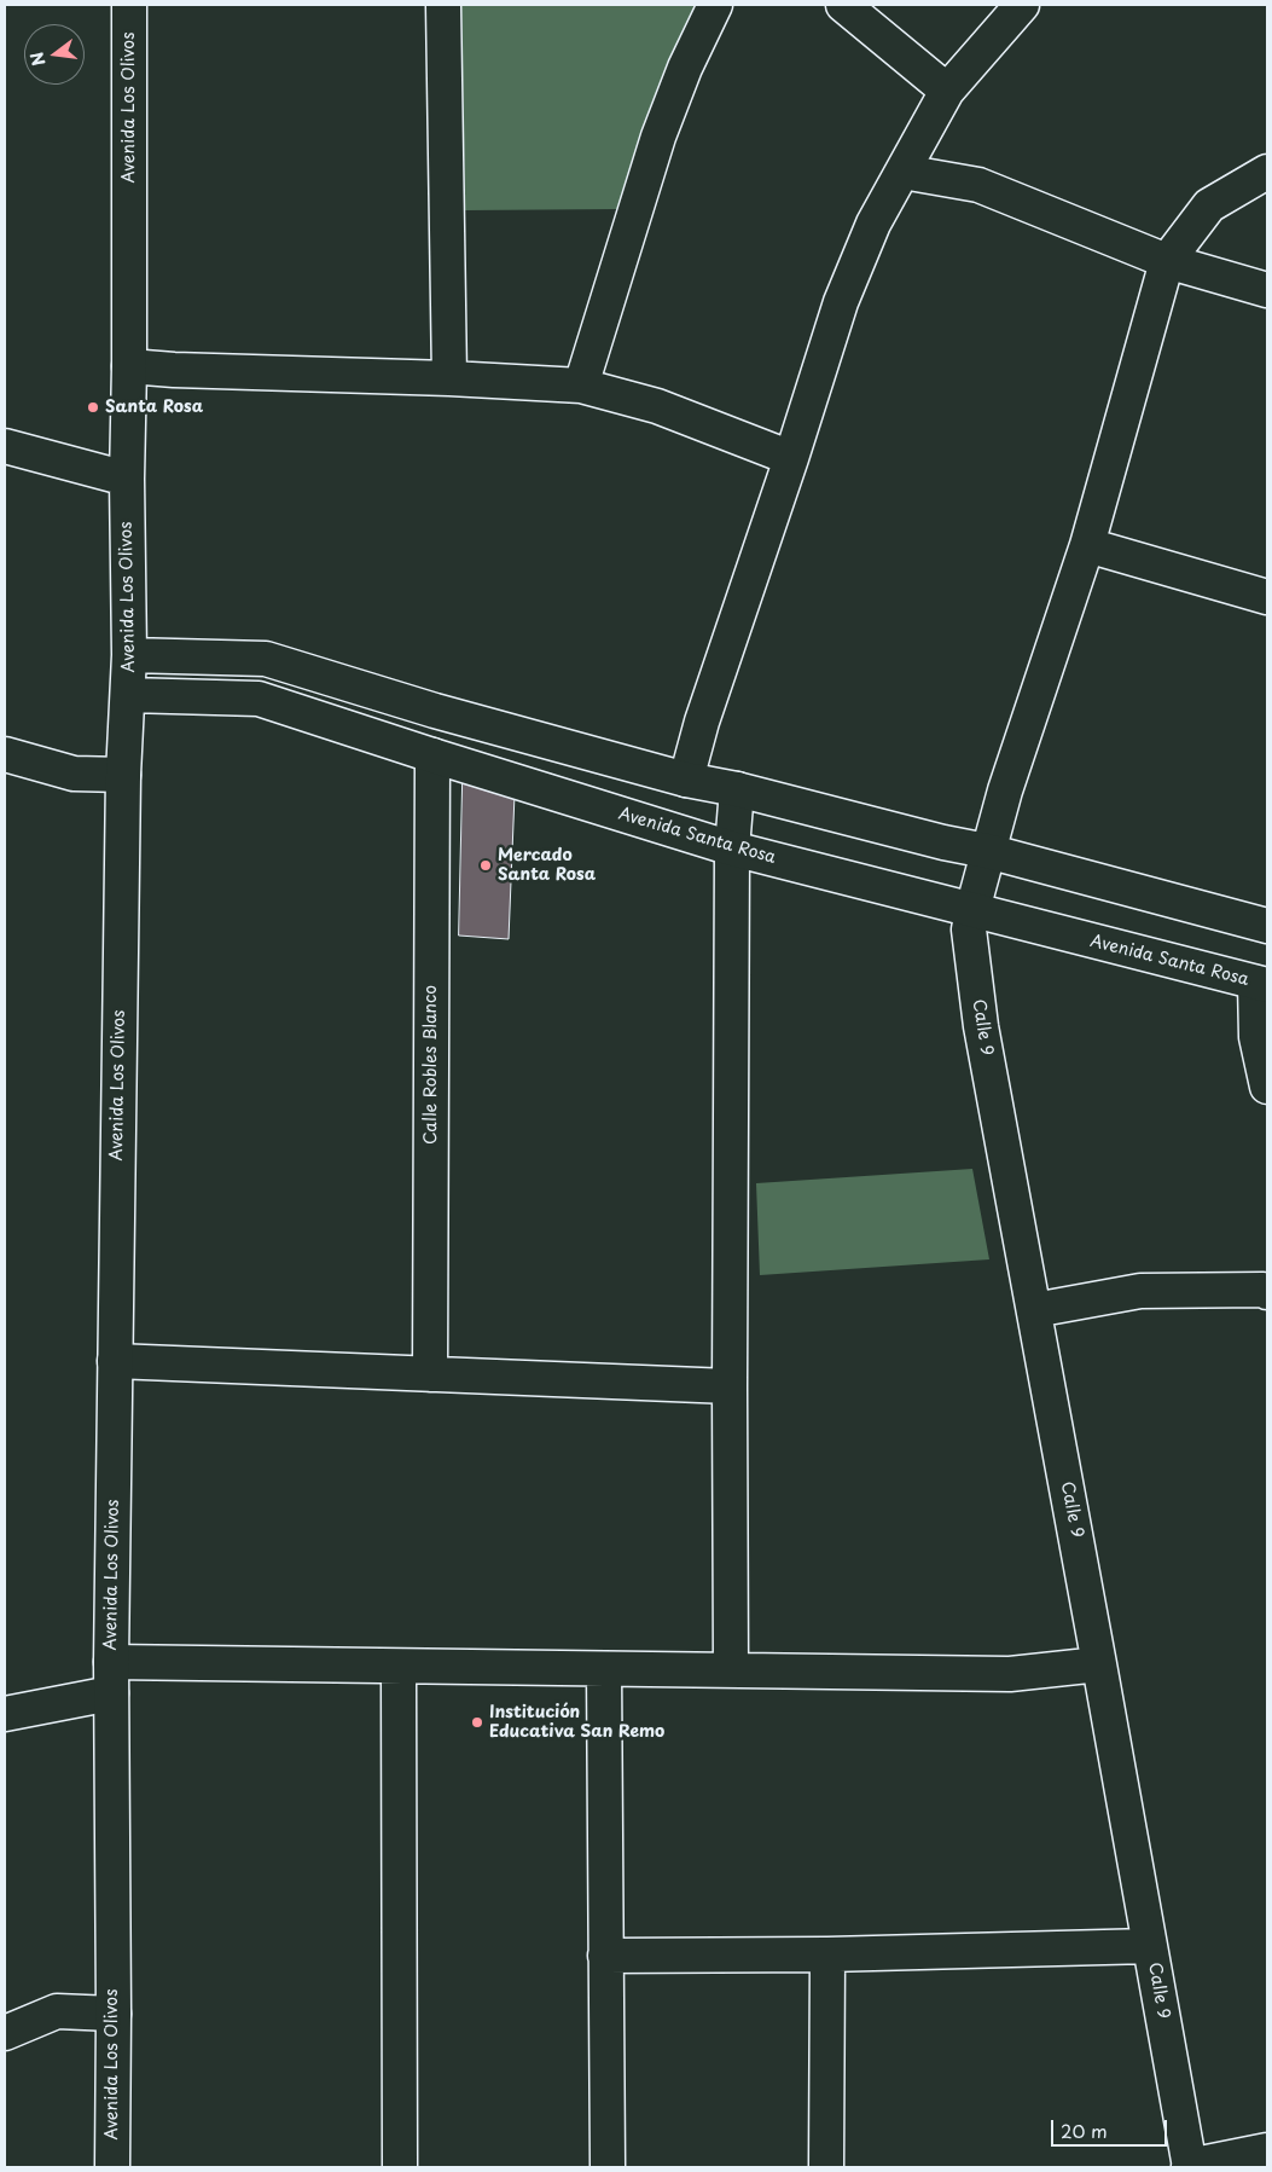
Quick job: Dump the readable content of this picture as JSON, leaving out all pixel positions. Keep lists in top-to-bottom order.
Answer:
{
  "streets": {
    "street": [
      "Avenida Los Olivos",
      "Avenida Santa Rosa",
      "Calle 9",
      "Calle Robles Blanco"
    ]
  },
  "crossings": [
    ["Avenida Los Olivos", "Avenida Santa Rosa"],
    ["Avenida Santa Rosa", "Calle 9"],
    ["Avenida Santa Rosa", "Calle Robles Blanco"]
  ],
  "places": ["Santa Rosa", "Mercado Santa Rosa", "Institución Educativa San Remo"],
  "scale_bar": "20 m",
  "north": "left"
}
